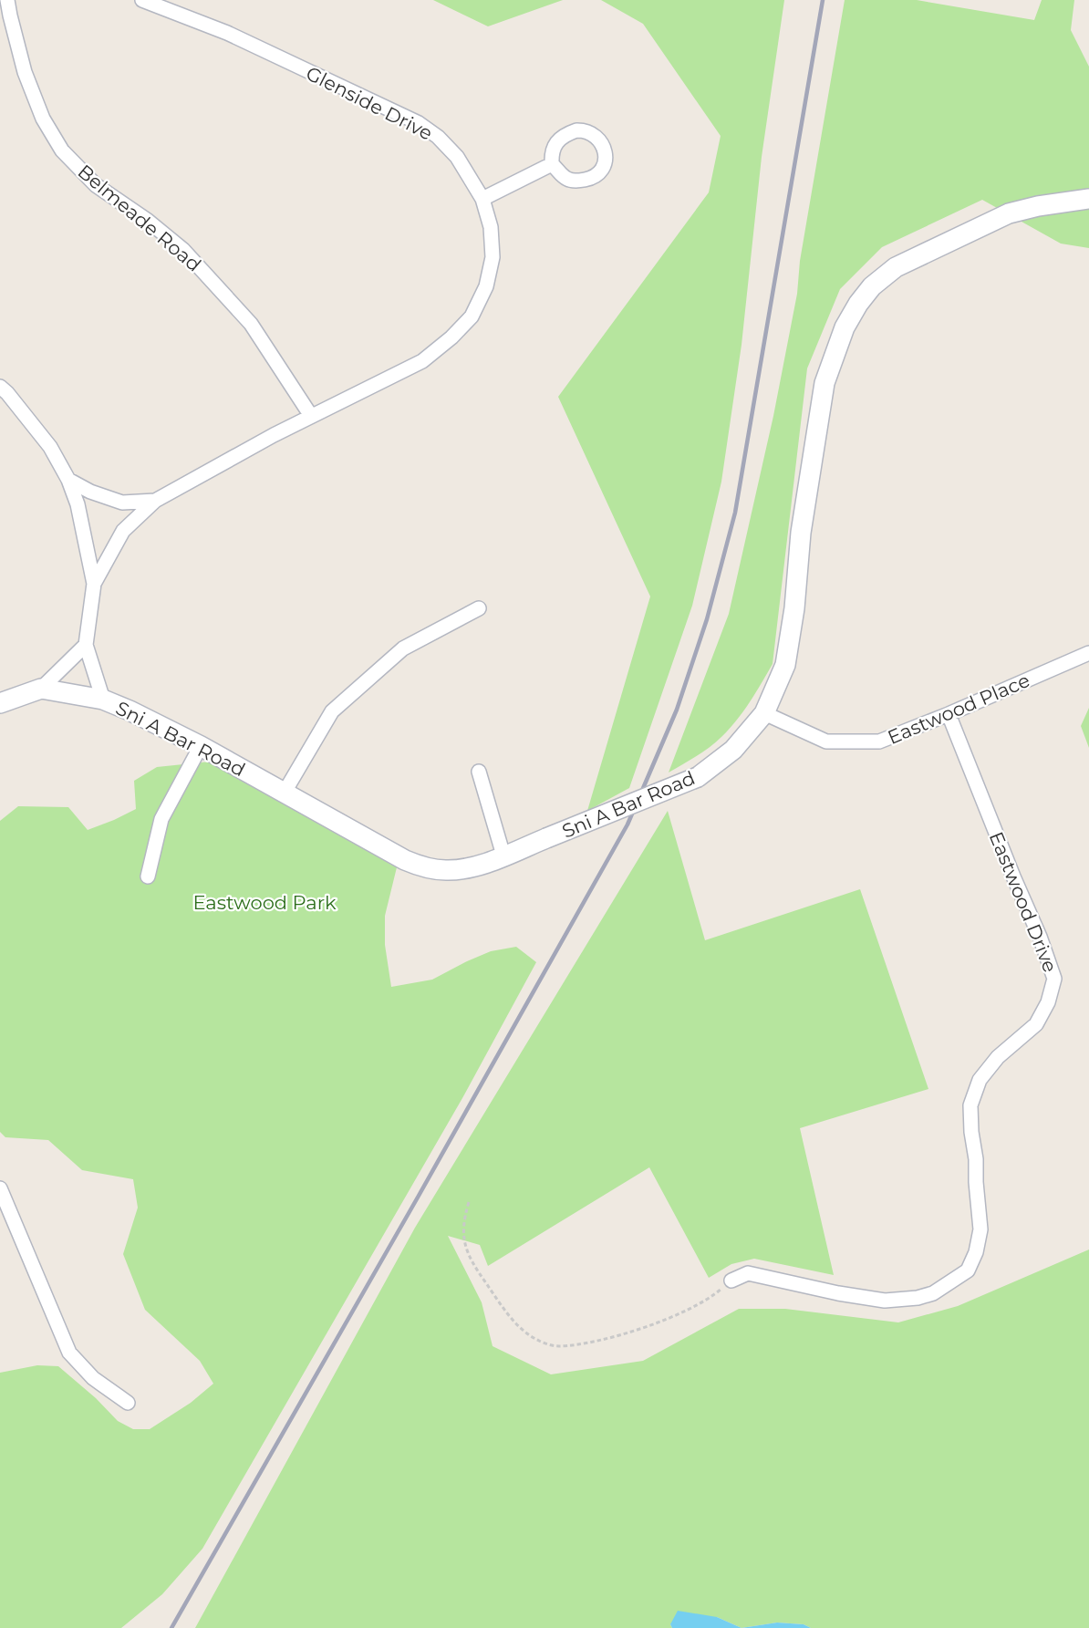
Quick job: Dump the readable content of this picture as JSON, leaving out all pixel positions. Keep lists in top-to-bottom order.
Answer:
{
  "streets": {
    "street": [
      "Glenside Drive",
      "Belmeade Road",
      "Eastwood Place",
      "Sni A Bar Road",
      "Eastwood Drive"
    ]
  },
  "crossings": [
    ["Glenside Drive", "Belmeade Road"],
    ["Eastwood Place", "Sni A Bar Road"],
    ["Eastwood Place", "Eastwood Drive"]
  ],
  "parks": ["Eastwood Park"]
}
